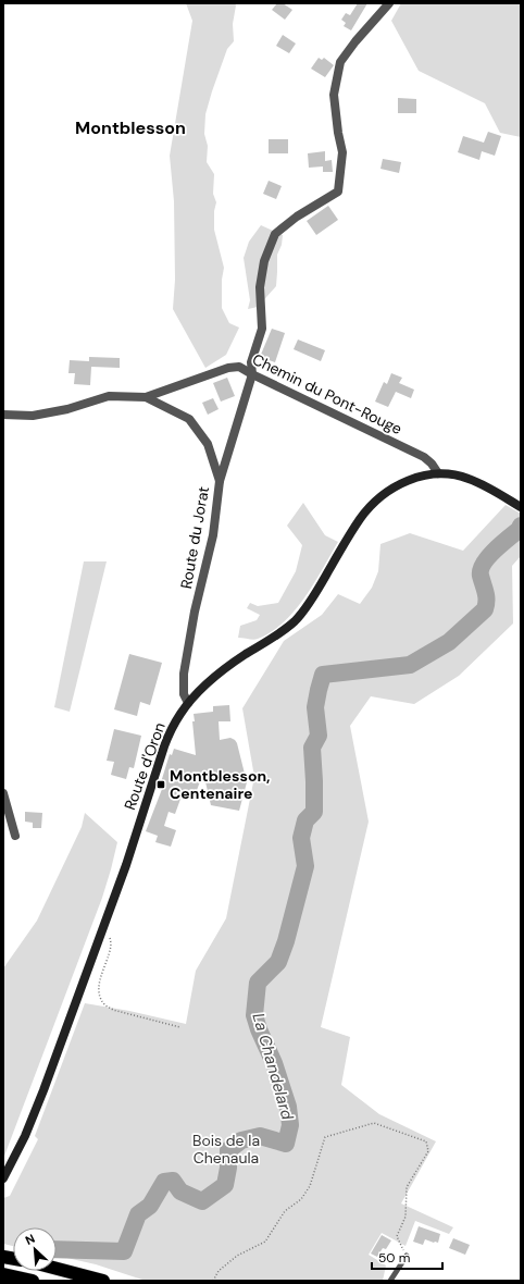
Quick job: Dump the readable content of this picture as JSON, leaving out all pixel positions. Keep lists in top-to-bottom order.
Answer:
{
  "streets": {
    "main road": ["Route d'Oron"],
    "street": ["Chemin du Pont-Rouge", "Route du Jorat"]
  },
  "crossings": [
    ["Chemin du Pont-Rouge", "Route du Jorat"],
    ["Chemin du Pont-Rouge", "Route d'Oron"],
    ["Route du Jorat", "Route d'Oron"]
  ],
  "districts": ["Montblesson"],
  "water": ["La Chandelard"],
  "parks": ["Bois de la Chenaula"],
  "places": {
    "transit": ["Montblesson, Centenaire"]
  },
  "scale_bar": "50 m",
  "north": "top left"
}
